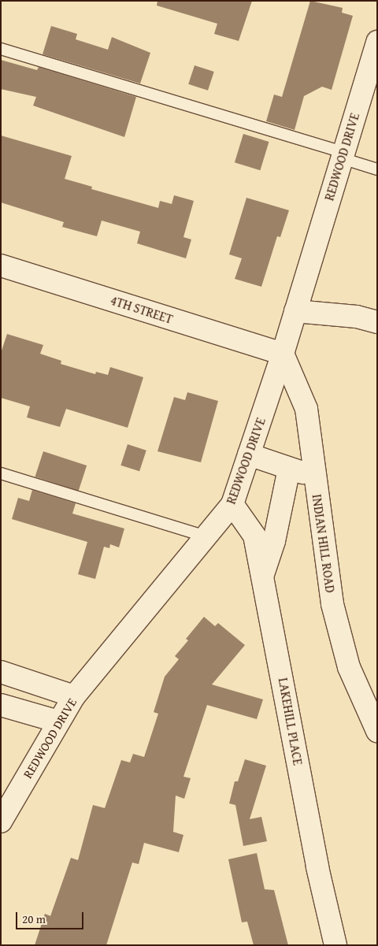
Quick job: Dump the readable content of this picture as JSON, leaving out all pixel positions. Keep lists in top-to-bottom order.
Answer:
{
  "streets": {
    "street": [
      "REDWOOD DRIVE",
      "4TH STREET",
      "INDIAN HILL ROAD",
      "LAKEHILL PLACE"
    ]
  },
  "crossings": [
    ["REDWOOD DRIVE", "4TH STREET"],
    ["REDWOOD DRIVE", "INDIAN HILL ROAD"],
    ["REDWOOD DRIVE", "LAKEHILL PLACE"],
    ["4TH STREET", "INDIAN HILL ROAD"]
  ],
  "scale_bar": "20 m"
}
